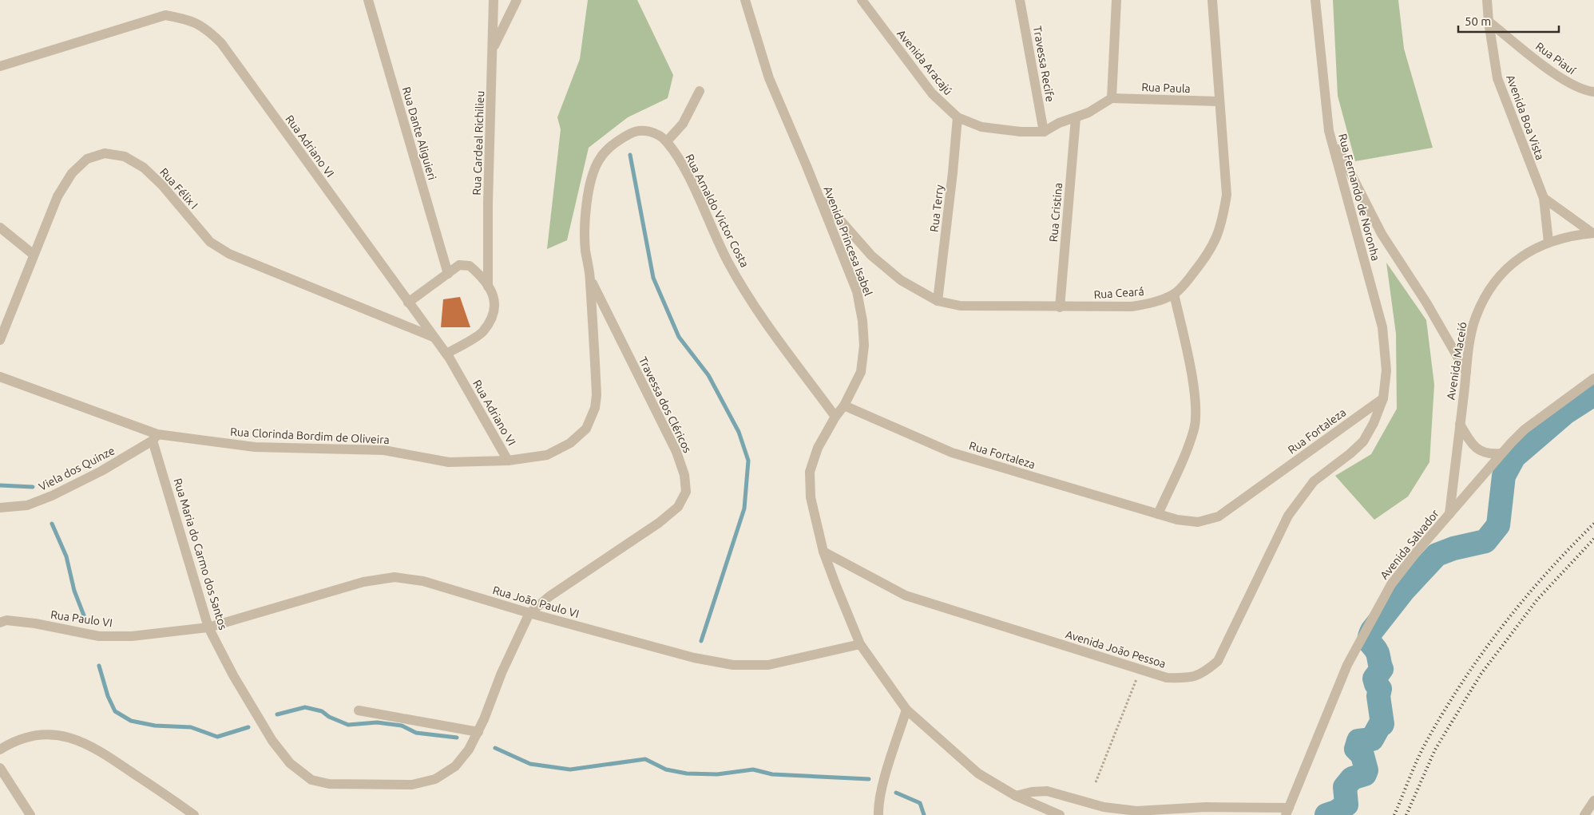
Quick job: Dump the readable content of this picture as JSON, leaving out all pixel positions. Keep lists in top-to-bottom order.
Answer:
{
  "streets": {
    "street": [
      "Rua Piauí",
      "Avenida Aracajú",
      "Travessa Recife",
      "Rua Paula",
      "Avenida Boa Vista",
      "Rua Dante Aliguieri",
      "Rua Cardeal Richilieu",
      "Rua Adriano VI",
      "Rua Félix I",
      "Rua Fernando de Noronha",
      "Rua Terry",
      "Rua Arnaldo Victor Costa",
      "Rua Cristina",
      "Avenida Princesa Isabel",
      "Rua Ceará",
      "Avenida Maceió",
      "Travessa dos Cléricos",
      "Rua Fortaleza",
      "Rua Clorinda Bordim de Oliveira",
      "Viela dos Quinze",
      "Avenida Salvador",
      "Rua Maria do Carmo dos Santos",
      "Rua João Paulo VI",
      "Rua Paulo VI",
      "Avenida João Pessoa"
    ]
  },
  "crossings": [
    ["Rua Piauí", "Avenida Boa Vista"],
    ["Avenida Aracajú", "Travessa Recife"],
    ["Avenida Aracajú", "Rua Paula"],
    ["Avenida Aracajú", "Rua Terry"],
    ["Avenida Aracajú", "Rua Cristina"],
    ["Rua Paula", "Rua Ceará"],
    ["Avenida Boa Vista", "Avenida Maceió"],
    ["Rua Dante Aliguieri", "Rua Cardeal Richilieu"],
    ["Rua Dante Aliguieri", "Rua Adriano VI"],
    ["Rua Dante Aliguieri", "Rua Félix I"],
    ["Rua Cardeal Richilieu", "Rua Adriano VI"],
    ["Rua Cardeal Richilieu", "Rua Félix I"],
    ["Rua Adriano VI", "Rua Félix I"],
    ["Rua Adriano VI", "Rua Arnaldo Victor Costa"],
    ["Rua Adriano VI", "Rua Clorinda Bordim de Oliveira"],
    ["Rua Fernando de Noronha", "Rua Fortaleza"],
    ["Rua Fernando de Noronha", "Avenida João Pessoa"],
    ["Rua Terry", "Rua Ceará"],
    ["Rua Arnaldo Victor Costa", "Avenida Princesa Isabel"],
    ["Rua Arnaldo Victor Costa", "Travessa dos Cléricos"],
    ["Rua Arnaldo Victor Costa", "Rua Clorinda Bordim de Oliveira"],
    ["Rua Cristina", "Rua Ceará"],
    ["Avenida Princesa Isabel", "Rua Ceará"],
    ["Avenida Princesa Isabel", "Rua Fortaleza"],
    ["Avenida Princesa Isabel", "Rua João Paulo VI"],
    ["Avenida Princesa Isabel", "Avenida João Pessoa"],
    ["Avenida Maceió", "Avenida Salvador"],
    ["Travessa dos Cléricos", "Rua Maria do Carmo dos Santos"],
    ["Travessa dos Cléricos", "Rua João Paulo VI"],
    ["Rua Fortaleza", "Avenida João Pessoa"],
    ["Rua Clorinda Bordim de Oliveira", "Viela dos Quinze"],
    ["Rua Clorinda Bordim de Oliveira", "Rua Maria do Carmo dos Santos"],
    ["Viela dos Quinze", "Rua Maria do Carmo dos Santos"],
    ["Rua Maria do Carmo dos Santos", "Rua João Paulo VI"],
    ["Rua Maria do Carmo dos Santos", "Rua Paulo VI"],
    ["Rua João Paulo VI", "Rua Paulo VI"]
  ],
  "scale_bar": "50 m"
}
